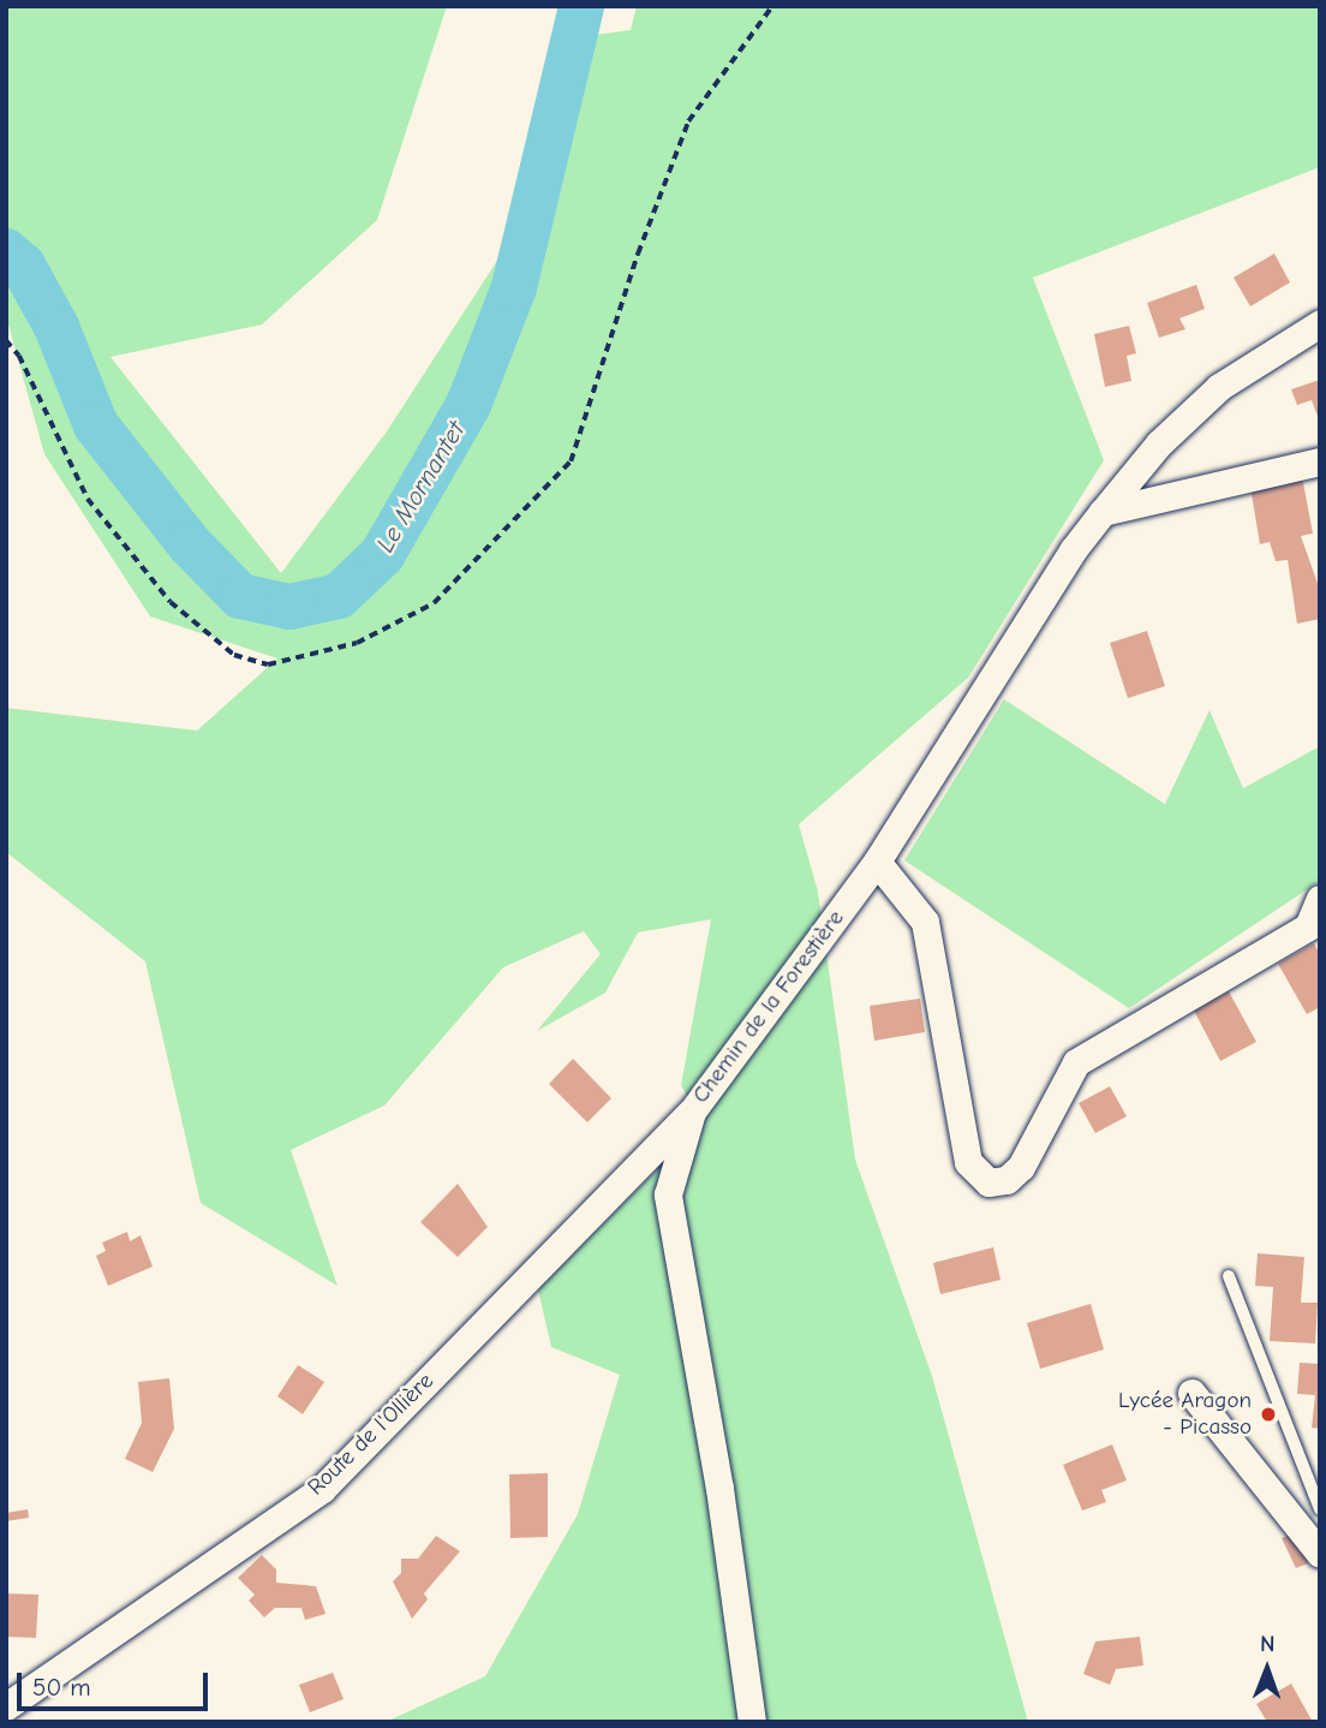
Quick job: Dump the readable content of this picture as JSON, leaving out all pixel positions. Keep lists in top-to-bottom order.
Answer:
{
  "streets": {
    "street": ["Chemin de la Forestière", "Route de l'Ollière"]
  },
  "crossings": [
    ["Chemin de la Forestière", "Route de l'Ollière"]
  ],
  "water": ["Le Mornantet"],
  "places": ["Lycée Aragon - Picasso"],
  "scale_bar": "50 m",
  "north": "top"
}
